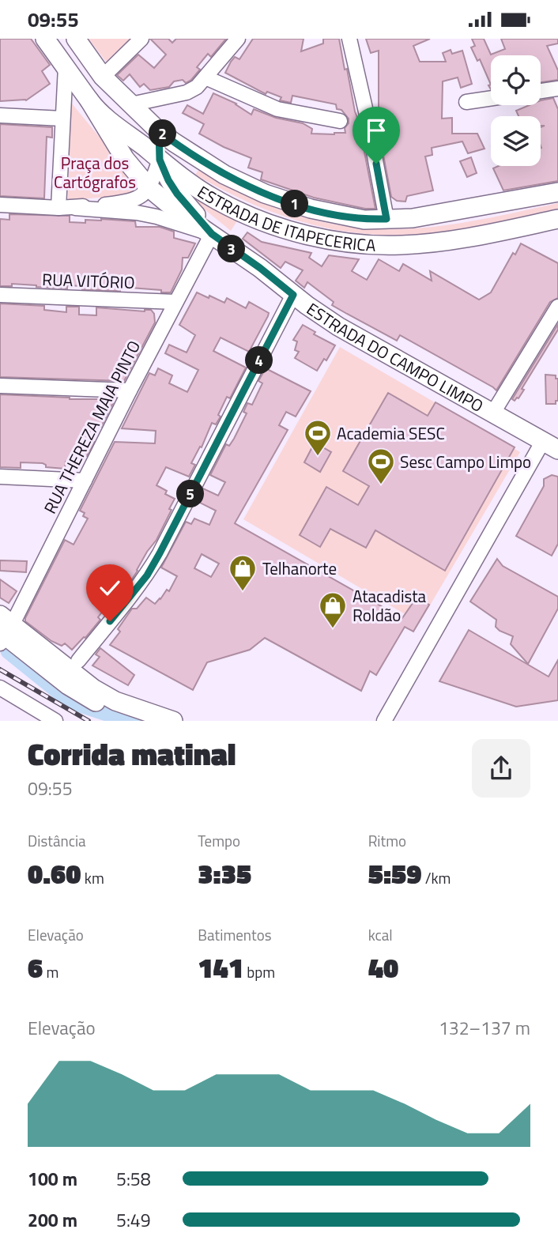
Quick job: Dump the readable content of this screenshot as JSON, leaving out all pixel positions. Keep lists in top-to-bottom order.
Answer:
{
  "streets": {
    "main road": ["ESTRADA DE ITAPECERICA", "ESTRADA DO CAMPO LIMPO"],
    "street": ["RUA VITÓRIO", "RUA THEREZA MAIA PINTO"]
  },
  "crossings": [
    ["ESTRADA DE ITAPECERICA", "ESTRADA DO CAMPO LIMPO"],
    ["RUA VITÓRIO", "RUA THEREZA MAIA PINTO"],
    ["ESTRADA DO CAMPO LIMPO", "RUA THEREZA MAIA PINTO"]
  ],
  "parks": ["Praça dos Cartógrafos"],
  "places": {
    "sports": ["Academia SESC", "Sesc Campo Limpo"],
    "shop": ["Telhanorte", "Atacadista Roldão"]
  },
  "page": {
    "status": "09:55",
    "pins": [
      "2",
      "1",
      "3",
      "4",
      "5"
    ],
    "heading": ["Corrida matinal", "09:55"],
    "stats": [
      ["Distância", "0.60 km"],
      ["Tempo", "3:35"],
      ["Ritmo", "5:59 /km"],
      ["Elevação", "6 m"],
      ["Batimentos", "141 bpm"],
      ["kcal", "40"]
    ],
    "chart": ["Elevação", "132–137 m"],
    "list": [
      {
        "name": "100 m",
        "note": "5:58"
      },
      {
        "name": "200 m",
        "note": "5:49"
      }
    ]
  }
}
